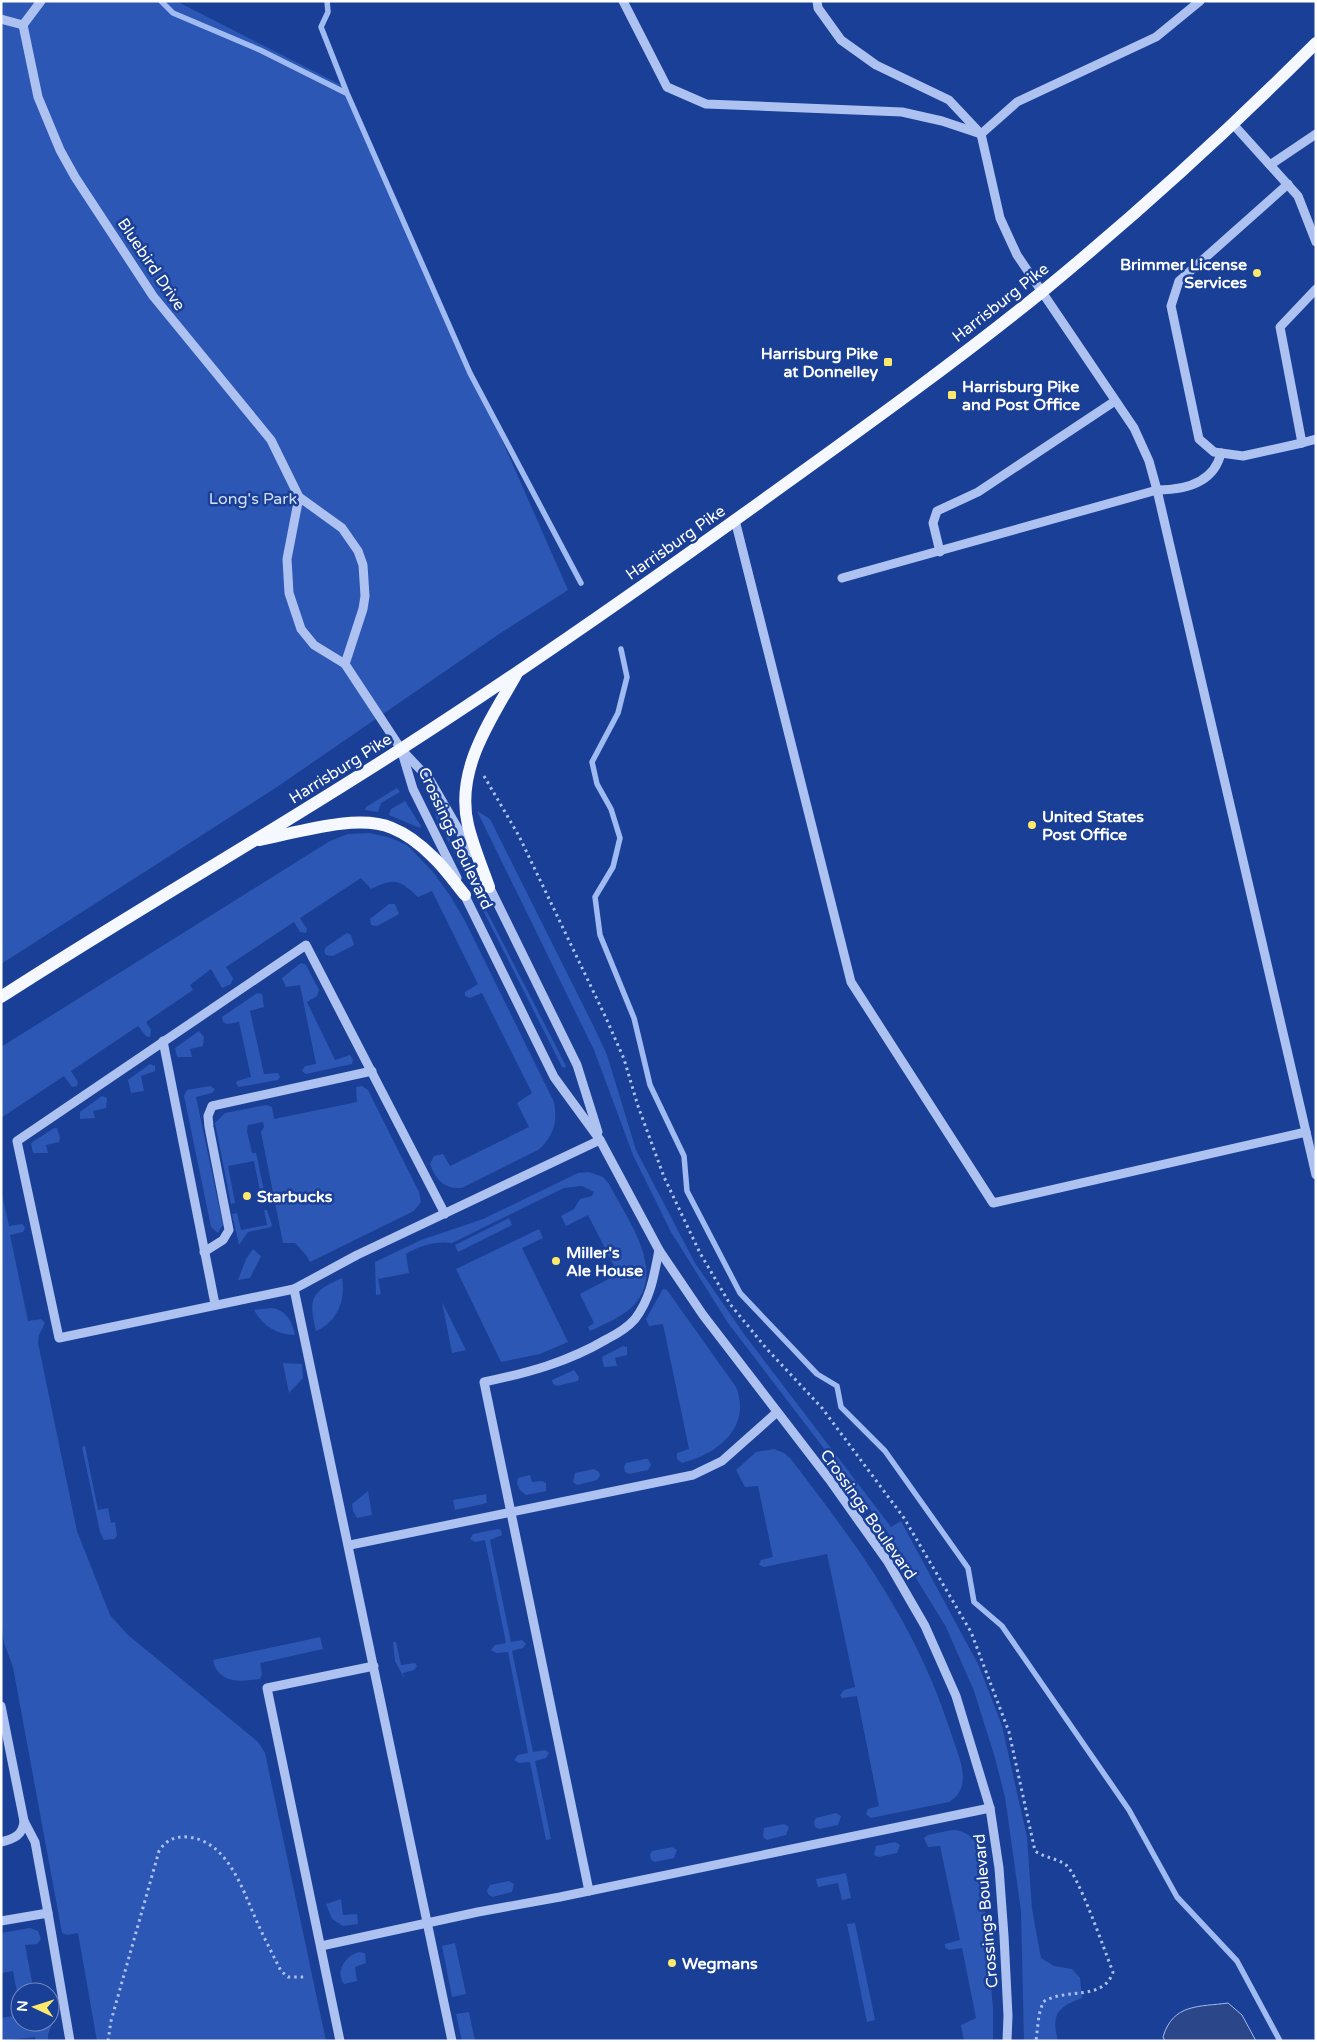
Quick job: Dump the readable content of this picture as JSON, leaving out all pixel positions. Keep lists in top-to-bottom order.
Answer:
{
  "streets": {
    "main road": ["Harrisburg Pike"],
    "street": ["Bluebird Drive", "Crossings Boulevard"]
  },
  "crossings": [
    ["Harrisburg Pike", "Crossings Boulevard"]
  ],
  "parks": ["Long's Park"],
  "places": {
    "other": [
      "Brimmer License Services",
      "United States Post Office",
      "Starbucks",
      "Miller's Ale House",
      "Wegmans"
    ],
    "transit": ["Harrisburg Pike at Donnelley", "Harrisburg Pike and Post Office"]
  },
  "north": "left"
}
